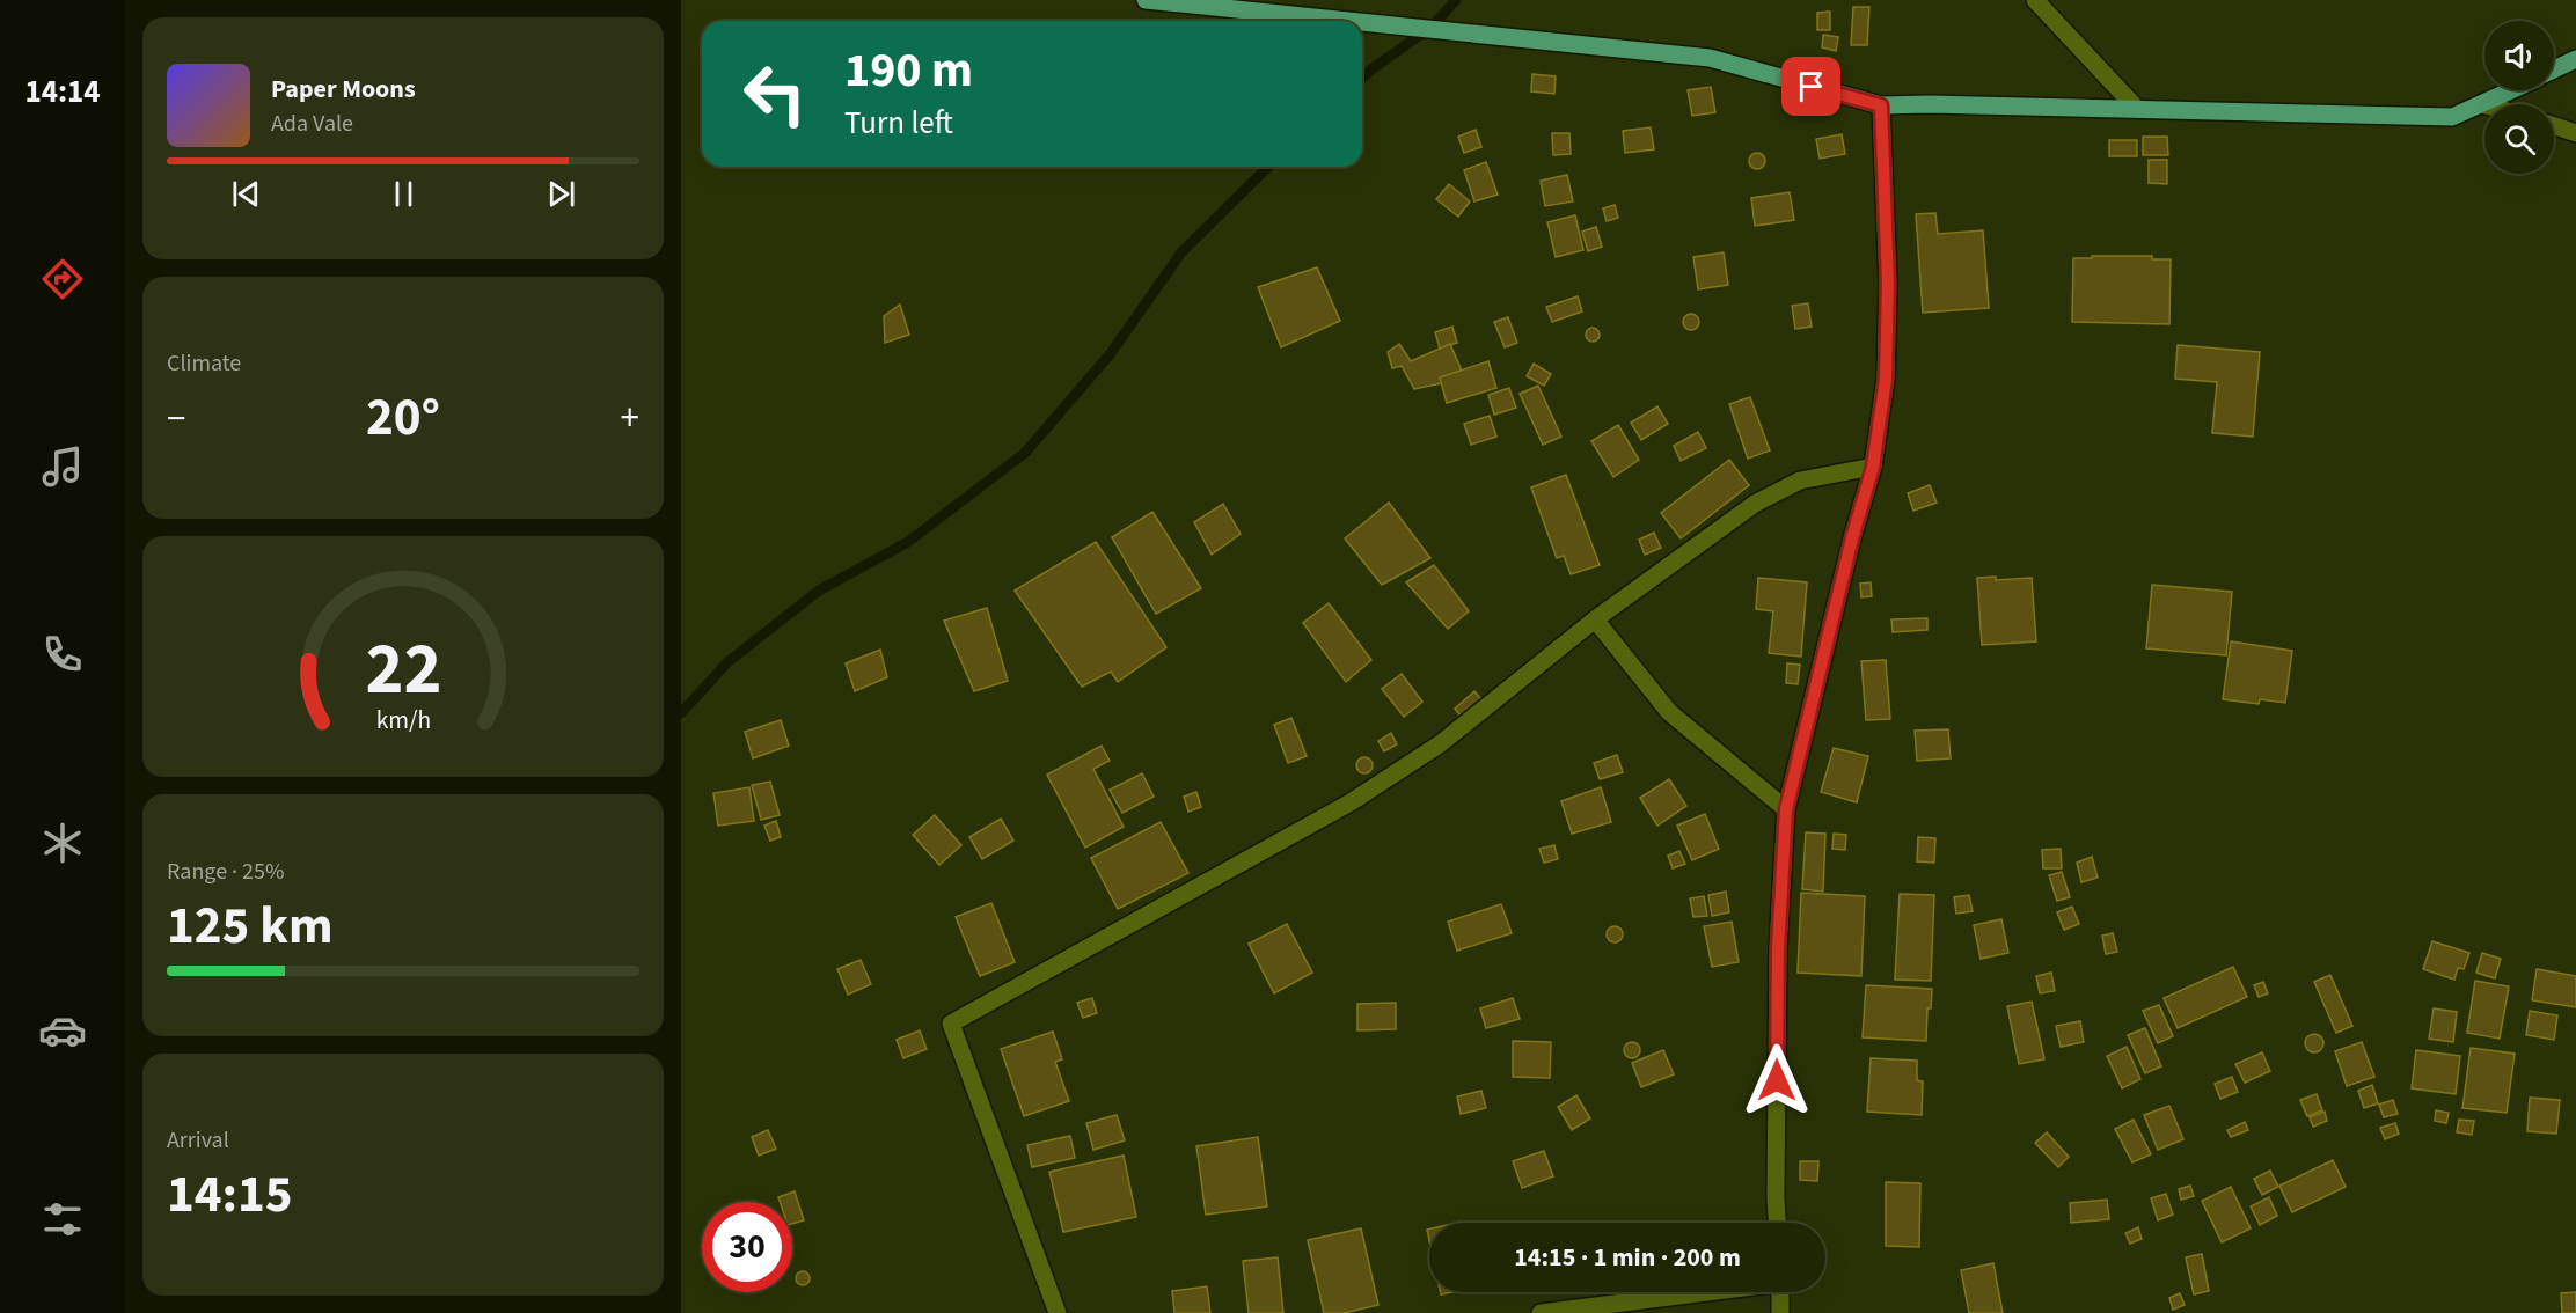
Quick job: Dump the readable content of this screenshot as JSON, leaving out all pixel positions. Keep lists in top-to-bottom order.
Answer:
{
  "page": {
    "tabs": "14:14",
    "turn": ["190 m", "Turn left"],
    "song": ["Paper Moons", "Ada Vale"],
    "tile": [
      "Climate",
      ["Range · 25%", "125 km"],
      ["Arrival", "14:15"]
    ],
    "heat": ["−", "20°", "+"],
    "limit": "30",
    "trip": "14:15 · 1 min · 200 m",
    "gauge": ["22", "km/h"]
  }
}
